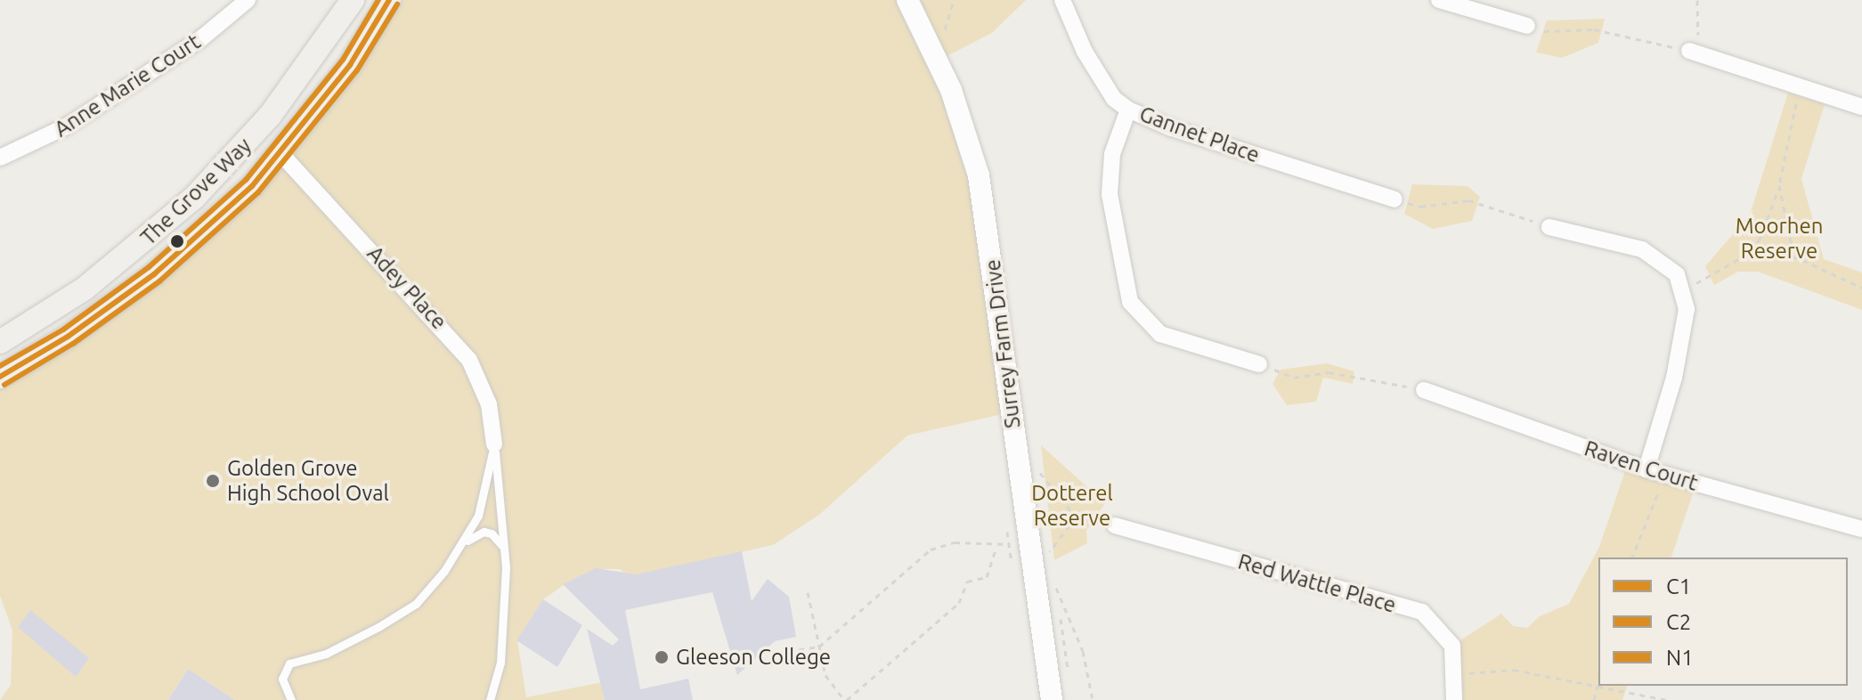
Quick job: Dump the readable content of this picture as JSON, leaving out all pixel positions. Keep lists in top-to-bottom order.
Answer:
{
  "streets": {
    "main road": ["The Grove Way"],
    "street": [
      "Anne Marie Court",
      "Gannet Place",
      "Adey Place",
      "Surrey Farm Drive",
      "Raven Court",
      "Red Wattle Place"
    ]
  },
  "crossings": [
    ["The Grove Way", "Adey Place"]
  ],
  "parks": ["Moorhen Reserve", "Dotterel Reserve"],
  "places": ["Golden Grove High School Oval", "Gleeson College"],
  "lines": ["transit line C1", "transit line N1", "transit line C2"],
  "legend": ["C1", "C2", "N1"]
}
